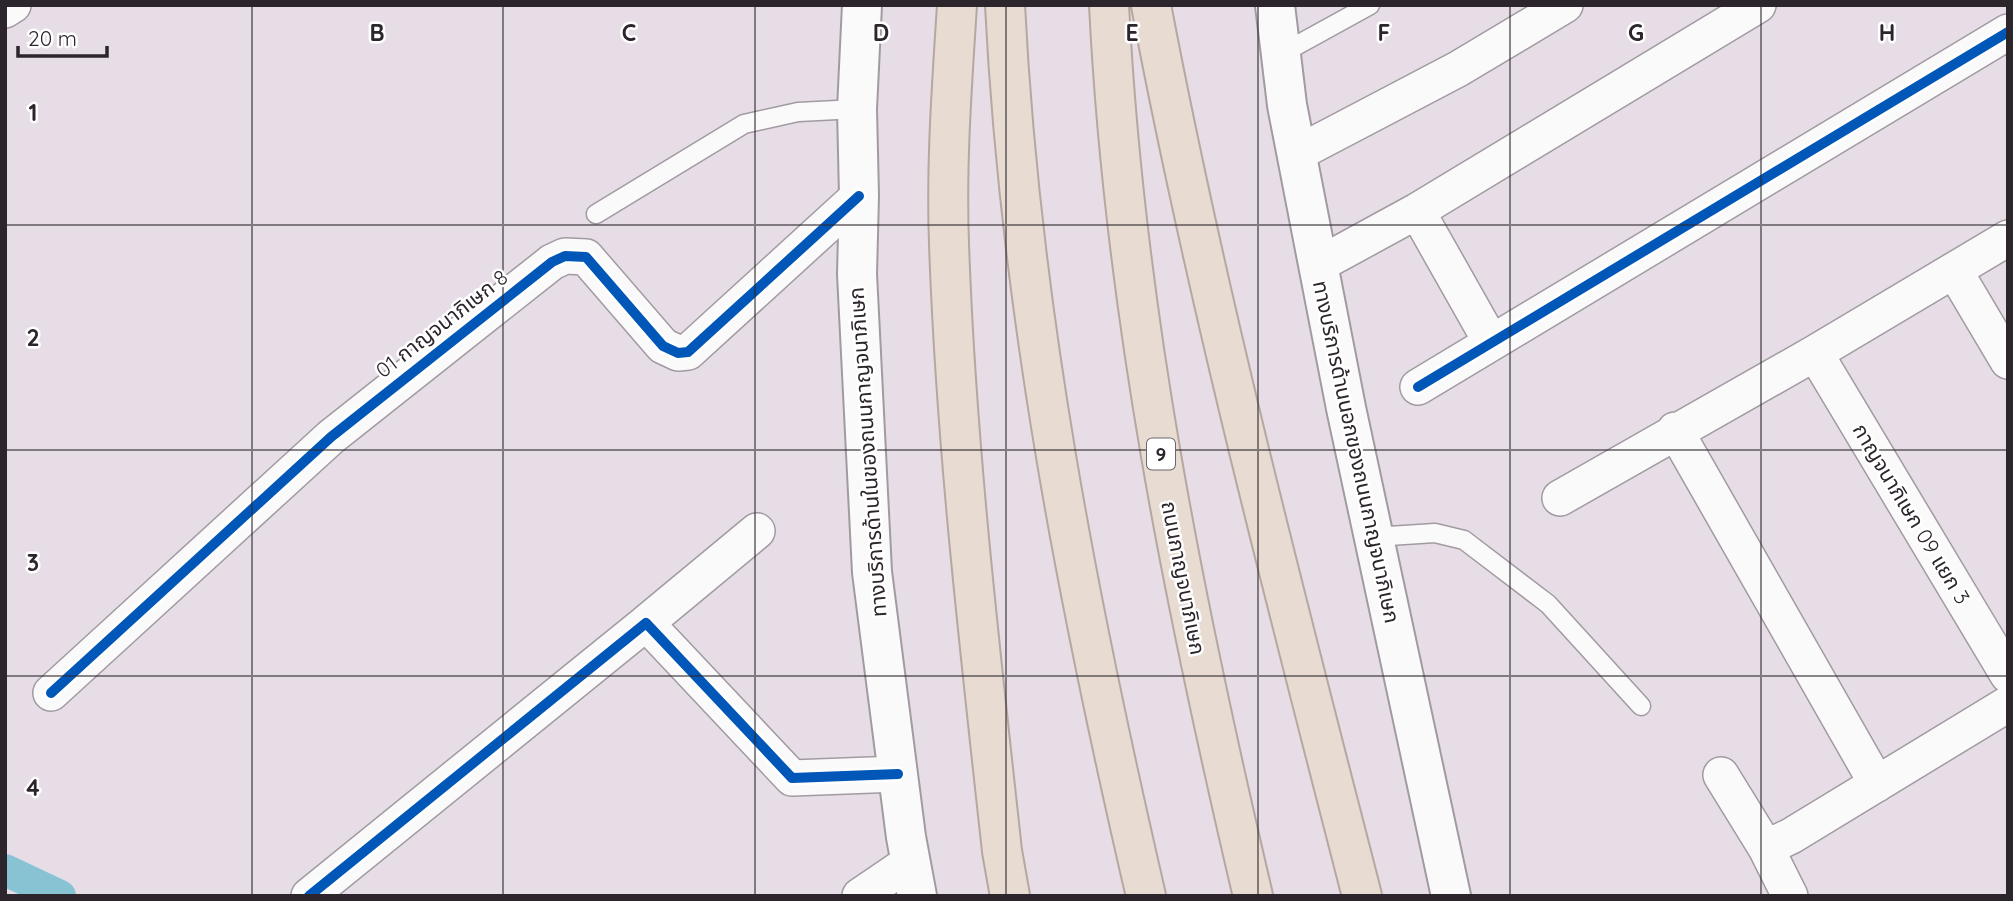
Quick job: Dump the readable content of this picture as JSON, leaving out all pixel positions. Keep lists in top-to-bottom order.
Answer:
{
  "streets": {
    "highway": ["9", "ถนนกาญจนาภิเษก"],
    "main road": ["ทางบริการด้านในของถนนกาญจนาภิเษก", "ทางบริการด้านนอกของถนนกาญจนาภิเษก"],
    "street": ["01 กาญจนาภิเษก 8", "กาญจนาภิเษก 09 แยก 3"]
  },
  "crossings": [
    ["01 กาญจนาภิเษก 8", "ทางบริการด้านในของถนนกาญจนาภิเษก"]
  ],
  "scale_bar": "20 m",
  "grid": {
    "columns": [
      "B",
      "C",
      "D",
      "E",
      "F",
      "G",
      "H"
    ],
    "rows": [
      "1",
      "2",
      "3",
      "4"
    ]
  }
}
